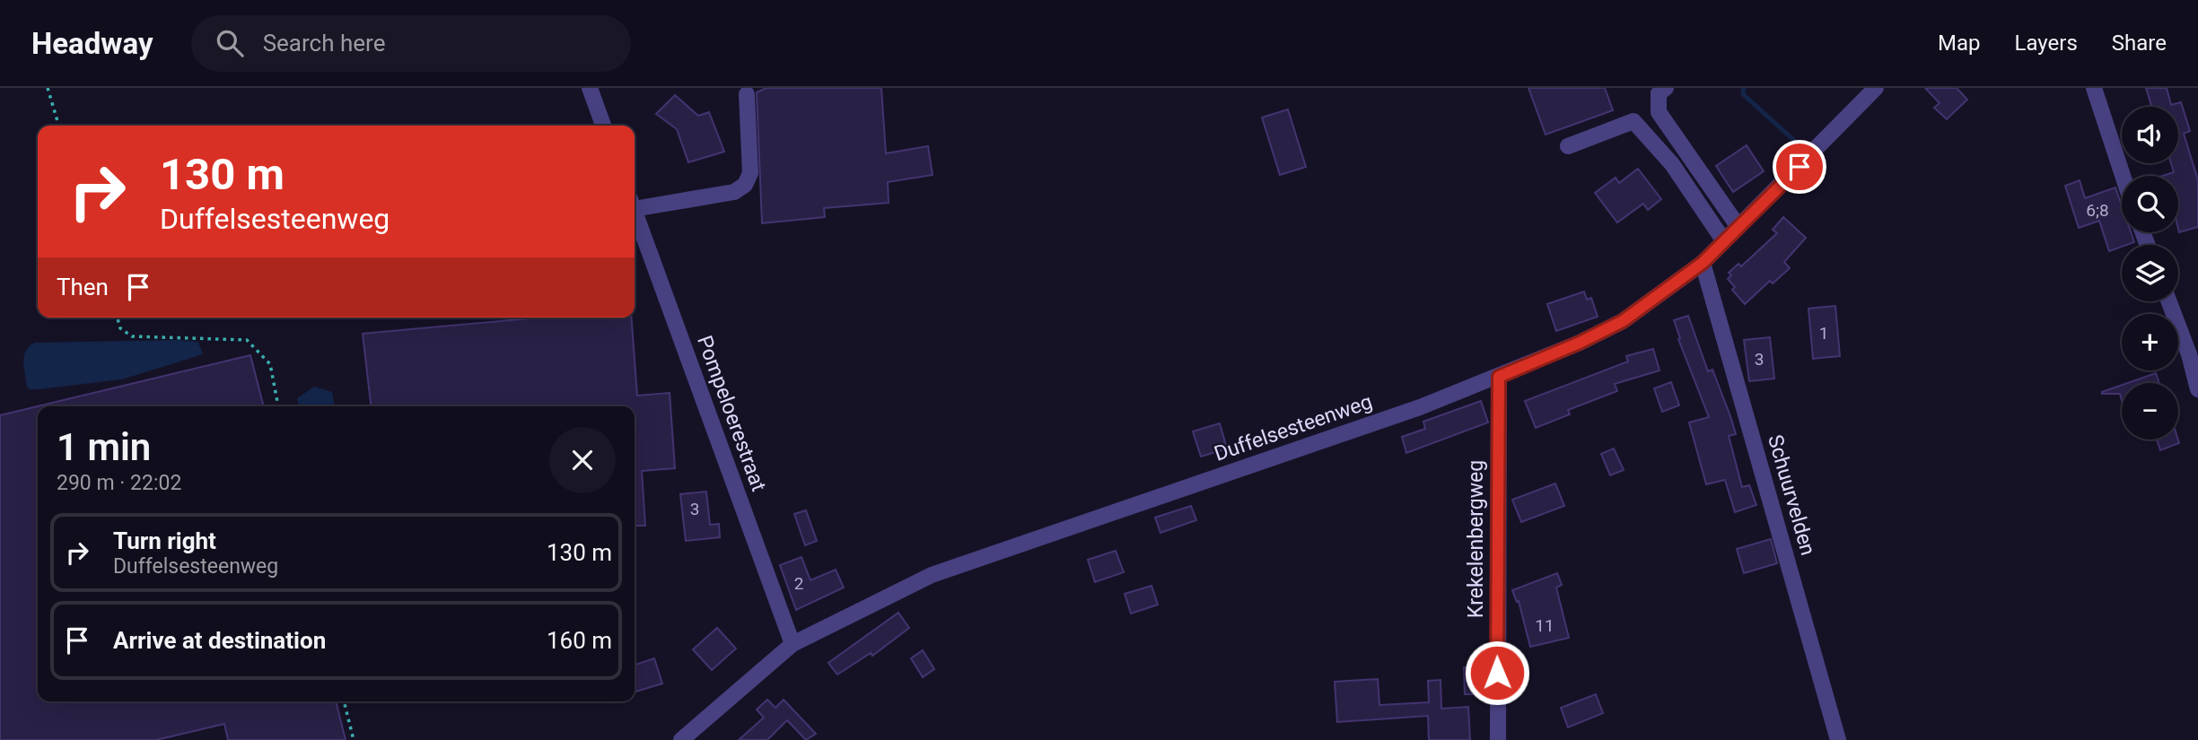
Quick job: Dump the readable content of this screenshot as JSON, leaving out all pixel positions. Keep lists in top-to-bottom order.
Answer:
{
  "streets": {
    "street": [
      "Pompeloerestraat",
      "Duffelsesteenweg",
      "Schuurvelden",
      "Krekelenbergweg"
    ]
  },
  "crossings": [
    ["Pompeloerestraat", "Duffelsesteenweg"],
    ["Duffelsesteenweg", "Schuurvelden"],
    ["Duffelsesteenweg", "Krekelenbergweg"]
  ],
  "house_numbers": [
    "6;8",
    "1",
    "3",
    "3",
    "2",
    "11"
  ],
  "page": {
    "header": "Headway",
    "search": "Search here",
    "nav": ["Map", "Layers", "Share"],
    "map_buttons": ["+", "−"],
    "turn": ["130 m", "Duffelsesteenweg"],
    "then": "Then",
    "heading": ["1 min", "290 m · 22:02"],
    "list": [
      {
        "name": "Turn right",
        "note": "Duffelsesteenweg",
        "value": "130 m"
      },
      {
        "name": "Arrive at destination",
        "value": "160 m"
      }
    ]
  }
}
